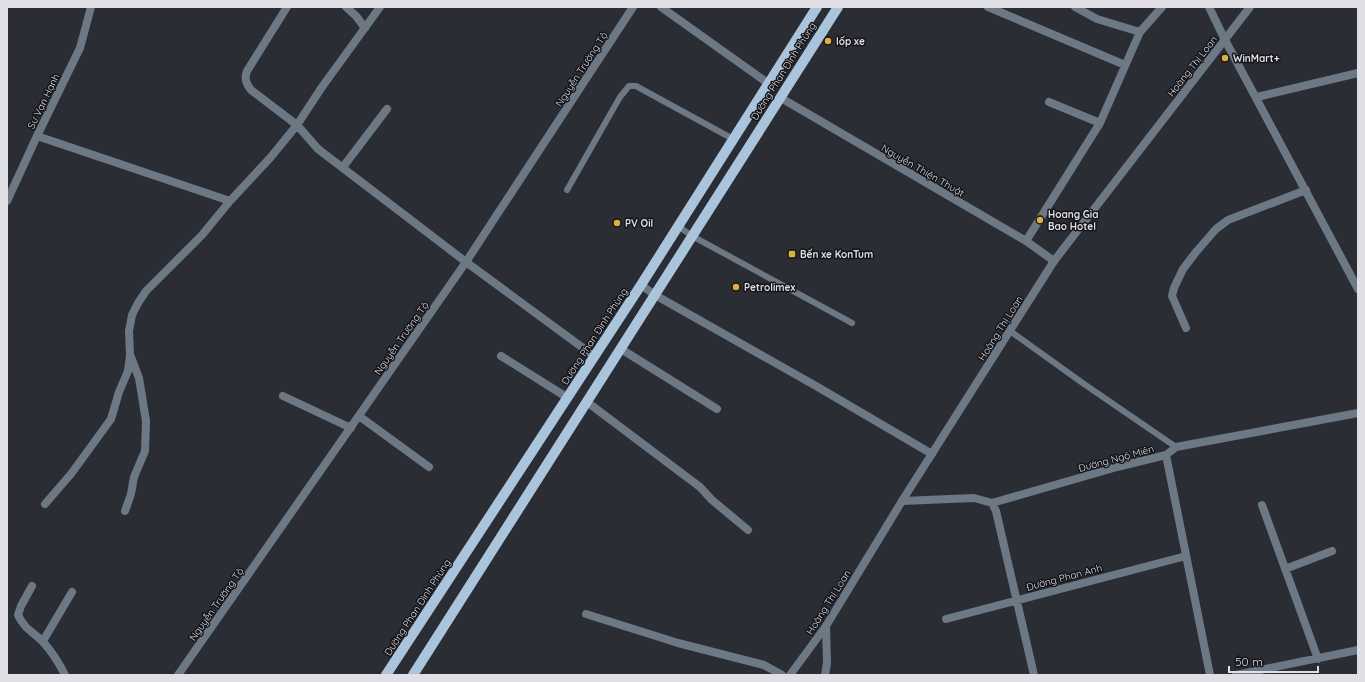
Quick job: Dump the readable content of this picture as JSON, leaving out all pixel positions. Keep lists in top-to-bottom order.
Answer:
{
  "streets": {
    "main road": ["Đường Phan Đình Phùng"],
    "street": [
      "Hoàng Thị Loan",
      "Nguyễn Trường Tộ",
      "Sư Vạn Hạnh",
      "Nguyễn Thiện Thuật",
      "Đường Ngộ Miên",
      "Đường Phan Anh"
    ]
  },
  "crossings": [
    ["Hoàng Thị Loan", "Nguyễn Thiện Thuật"],
    ["Đường Phan Đình Phùng", "Nguyễn Thiện Thuật"]
  ],
  "places": {
    "other": [
      "lốp xe",
      "WinMart+",
      "Hoang Gia Bao Hotel",
      "PV Oil",
      "Petrolimex"
    ],
    "transit": ["Bến xe KonTum"]
  },
  "scale_bar": "50 m"
}
